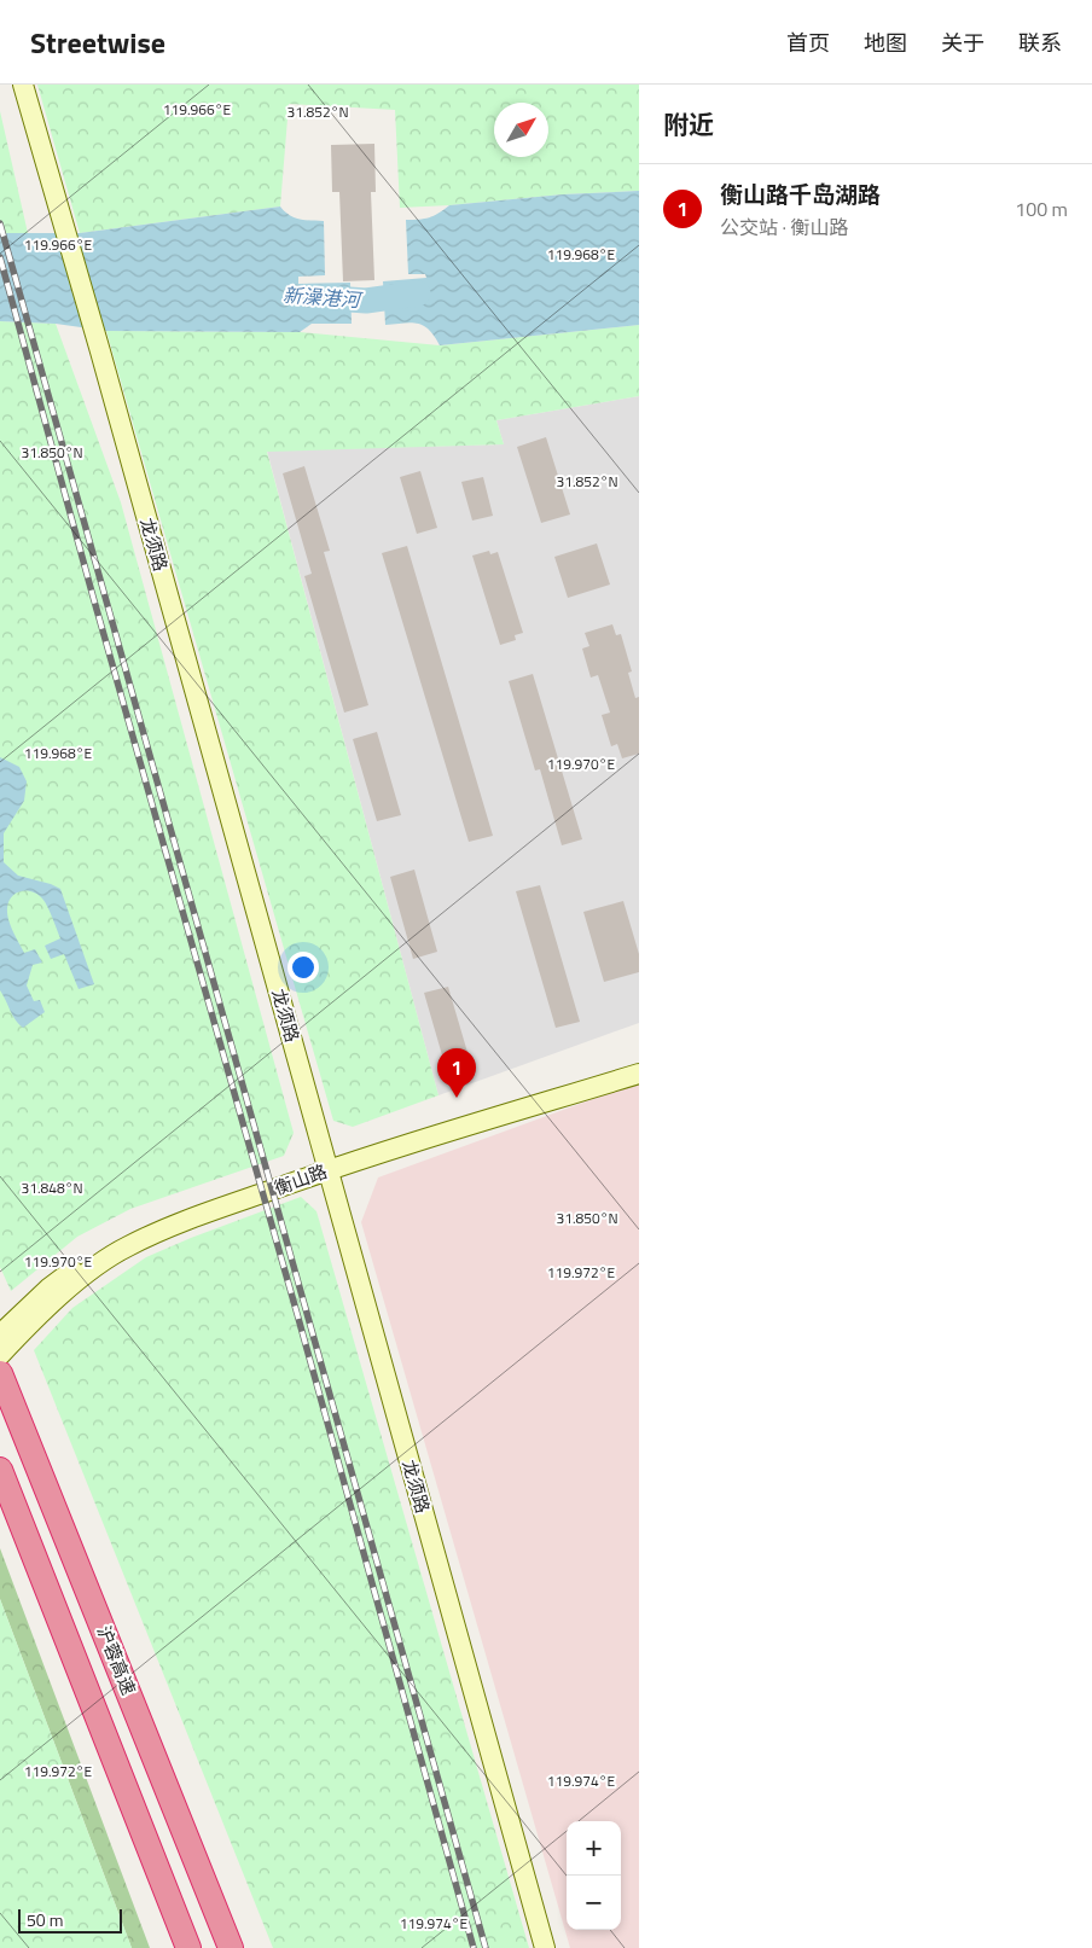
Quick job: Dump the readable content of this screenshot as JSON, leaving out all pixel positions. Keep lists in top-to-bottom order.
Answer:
{
  "streets": {
    "highway": ["沪蓉高速"],
    "street": ["龙须路", "衡山路"]
  },
  "crossings": [
    ["龙须路", "衡山路"]
  ],
  "water": ["新澡港河"],
  "scale_bar": "50 m",
  "north": "top right",
  "page": {
    "header": "Streetwise",
    "nav": [
      "首页",
      "地图",
      "关于",
      "联系"
    ],
    "heading": "附近",
    "list": [
      {
        "mark": "1",
        "name": "衡山路千岛湖路",
        "note": "公交站 · 衡山路",
        "value": "100 m"
      }
    ],
    "pins": "1",
    "map_buttons": ["+", "−"],
    "scale": "50 m"
  },
  "coordinates": [
    "119.966°E",
    "31.852°N",
    "119.968°E",
    "31.850°N",
    "119.970°E",
    "31.848°N",
    "119.972°E",
    "119.974°E"
  ]
}
